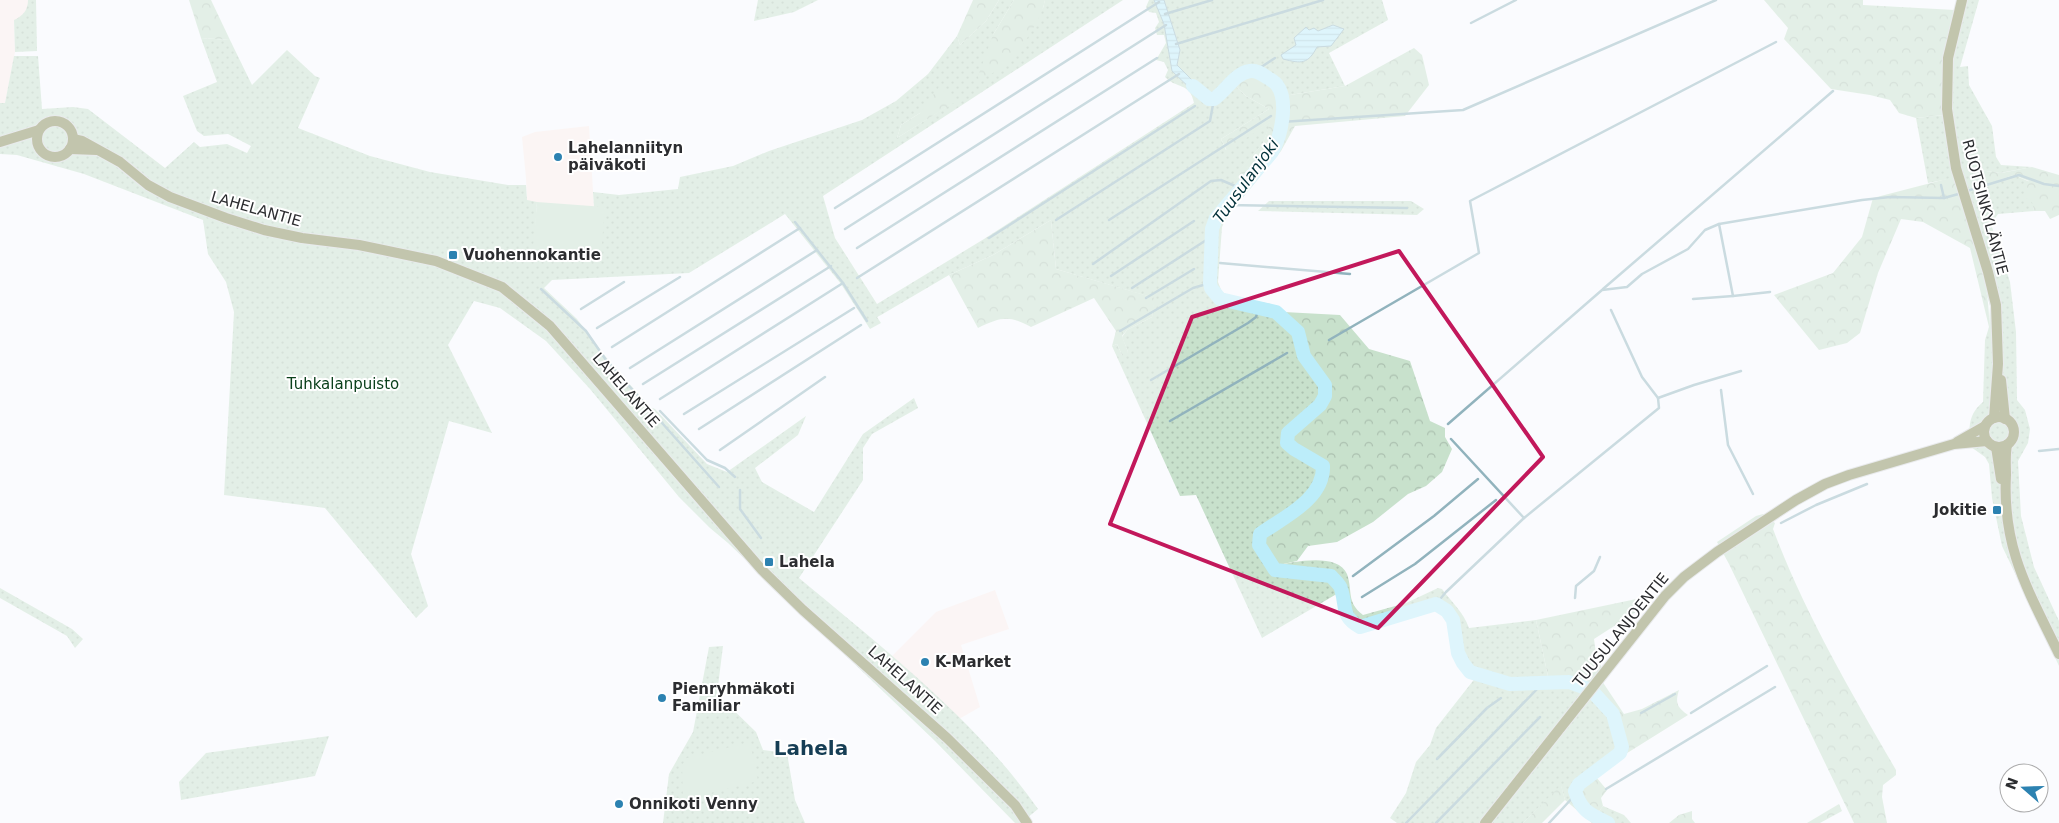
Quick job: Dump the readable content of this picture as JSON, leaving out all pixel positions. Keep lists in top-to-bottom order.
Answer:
{
  "streets": {
    "street": ["RUOTSINKYLÄNTIE", "LAHELANTIE", "TUUSULANJOENTIE"]
  },
  "crossings": [
    ["RUOTSINKYLÄNTIE", "TUUSULANJOENTIE"]
  ],
  "districts": ["Lahela"],
  "water": ["Tuusulanjoki"],
  "parks": ["Tuhkalanpuisto"],
  "places": {
    "other": [
      "Lahelanniityn päiväkoti",
      "K-Market",
      "Pienryhmäkoti Familiar",
      "Onnikoti Venny"
    ],
    "transit": ["Vuohennokantie", "Jokitie", "Lahela"]
  },
  "north": "left"
}
